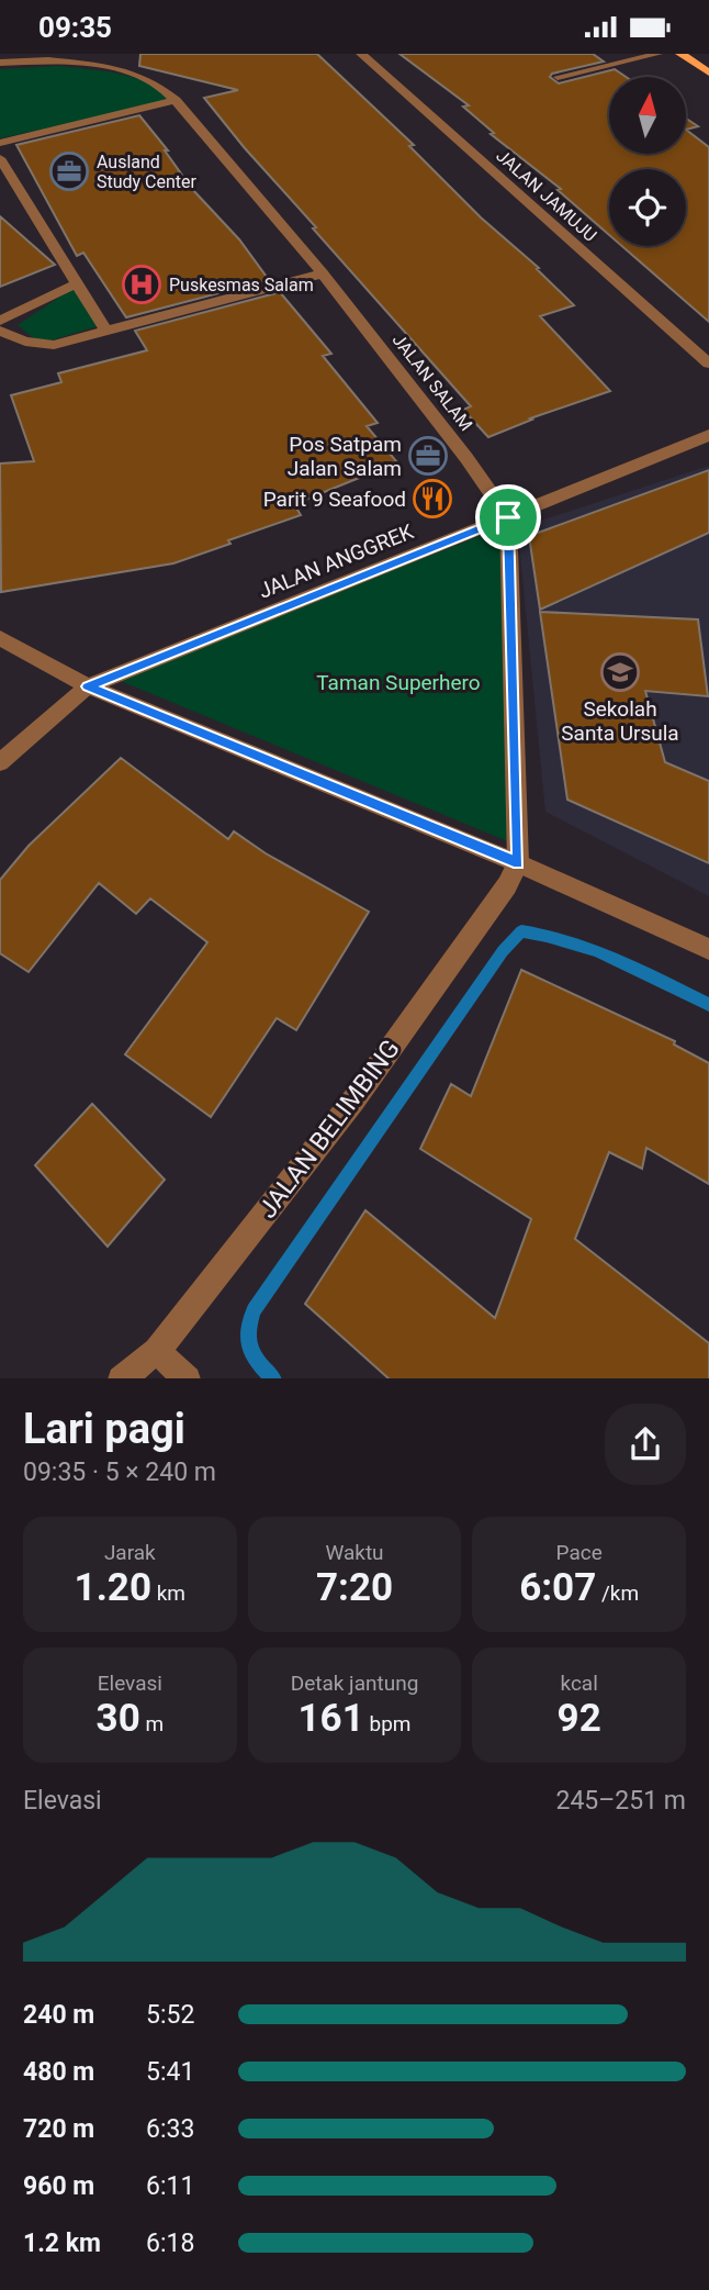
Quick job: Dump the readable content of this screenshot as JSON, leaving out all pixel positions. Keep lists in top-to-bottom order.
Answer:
{
  "streets": {
    "street": [
      "JALAN JAMUJU",
      "JALAN SALAM",
      "JALAN ANGGREK",
      "JALAN BELIMBING"
    ]
  },
  "crossings": [
    ["JALAN SALAM", "JALAN ANGGREK"]
  ],
  "parks": ["Taman Superhero"],
  "places": {
    "office": ["Ausland Study Center", "Pos Satpam Jalan Salam"],
    "hospital": ["Puskesmas Salam"],
    "restaurant": ["Parit 9 Seafood"],
    "school or university": ["Sekolah Santa Ursula"]
  },
  "north": "top",
  "page": {
    "status": "09:35",
    "heading": ["Lari pagi", "09:35 · 5 × 240 m"],
    "stats": [
      ["Jarak", "1.20 km"],
      ["Waktu", "7:20"],
      ["Pace", "6:07 /km"],
      ["Elevasi", "30 m"],
      ["Detak jantung", "161 bpm"],
      ["kcal", "92"]
    ],
    "chart": ["Elevasi", "245–251 m"],
    "list": [
      {
        "name": "240 m",
        "note": "5:52"
      },
      {
        "name": "480 m",
        "note": "5:41"
      },
      {
        "name": "720 m",
        "note": "6:33"
      },
      {
        "name": "960 m",
        "note": "6:11"
      },
      {
        "name": "1.2 km",
        "note": "6:18"
      }
    ]
  }
}
